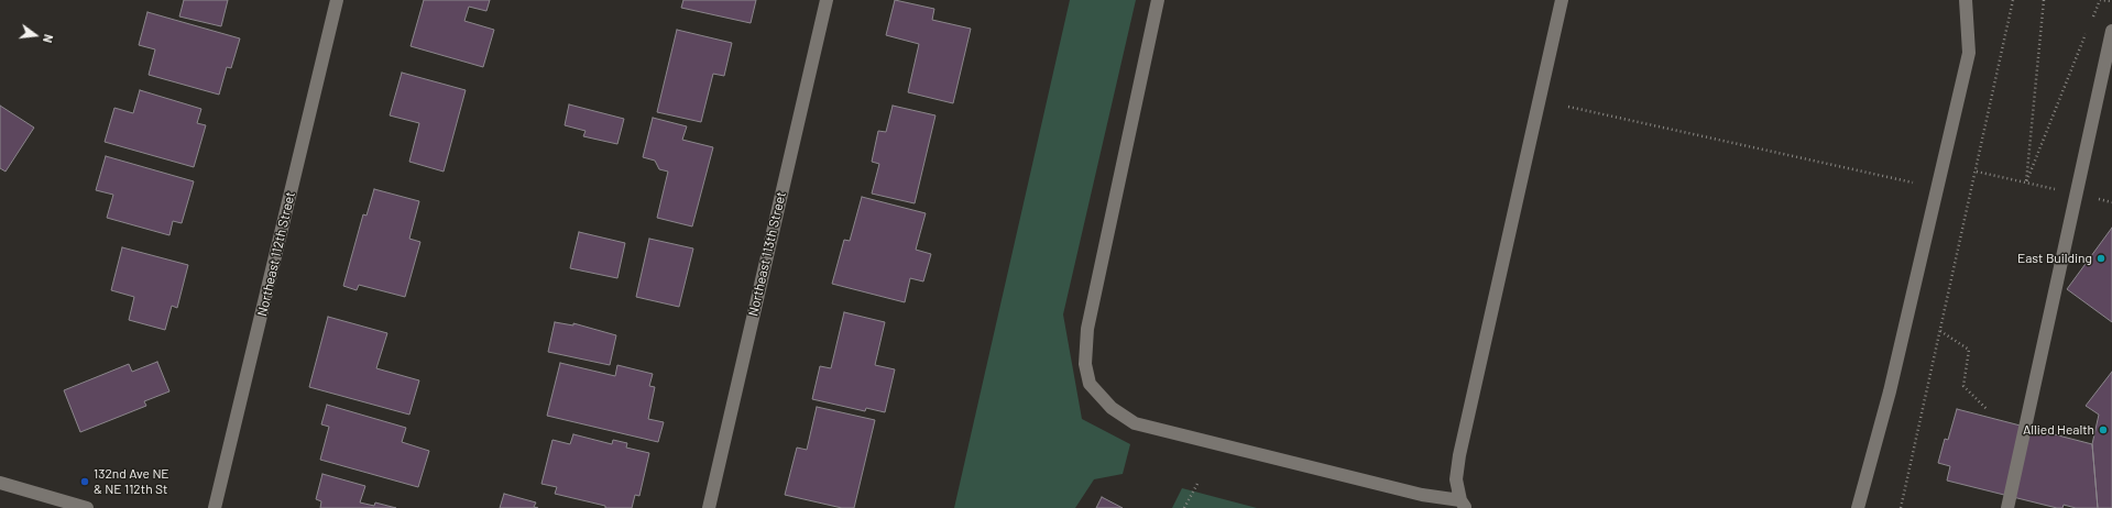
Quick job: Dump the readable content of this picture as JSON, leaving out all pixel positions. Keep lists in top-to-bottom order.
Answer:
{
  "streets": {
    "street": ["Northeast 112th Street", "Northeast 113th Street"]
  },
  "places": ["East Building", "Allied Health", "132nd Ave NE & NE 112th St"],
  "north": "right"
}
